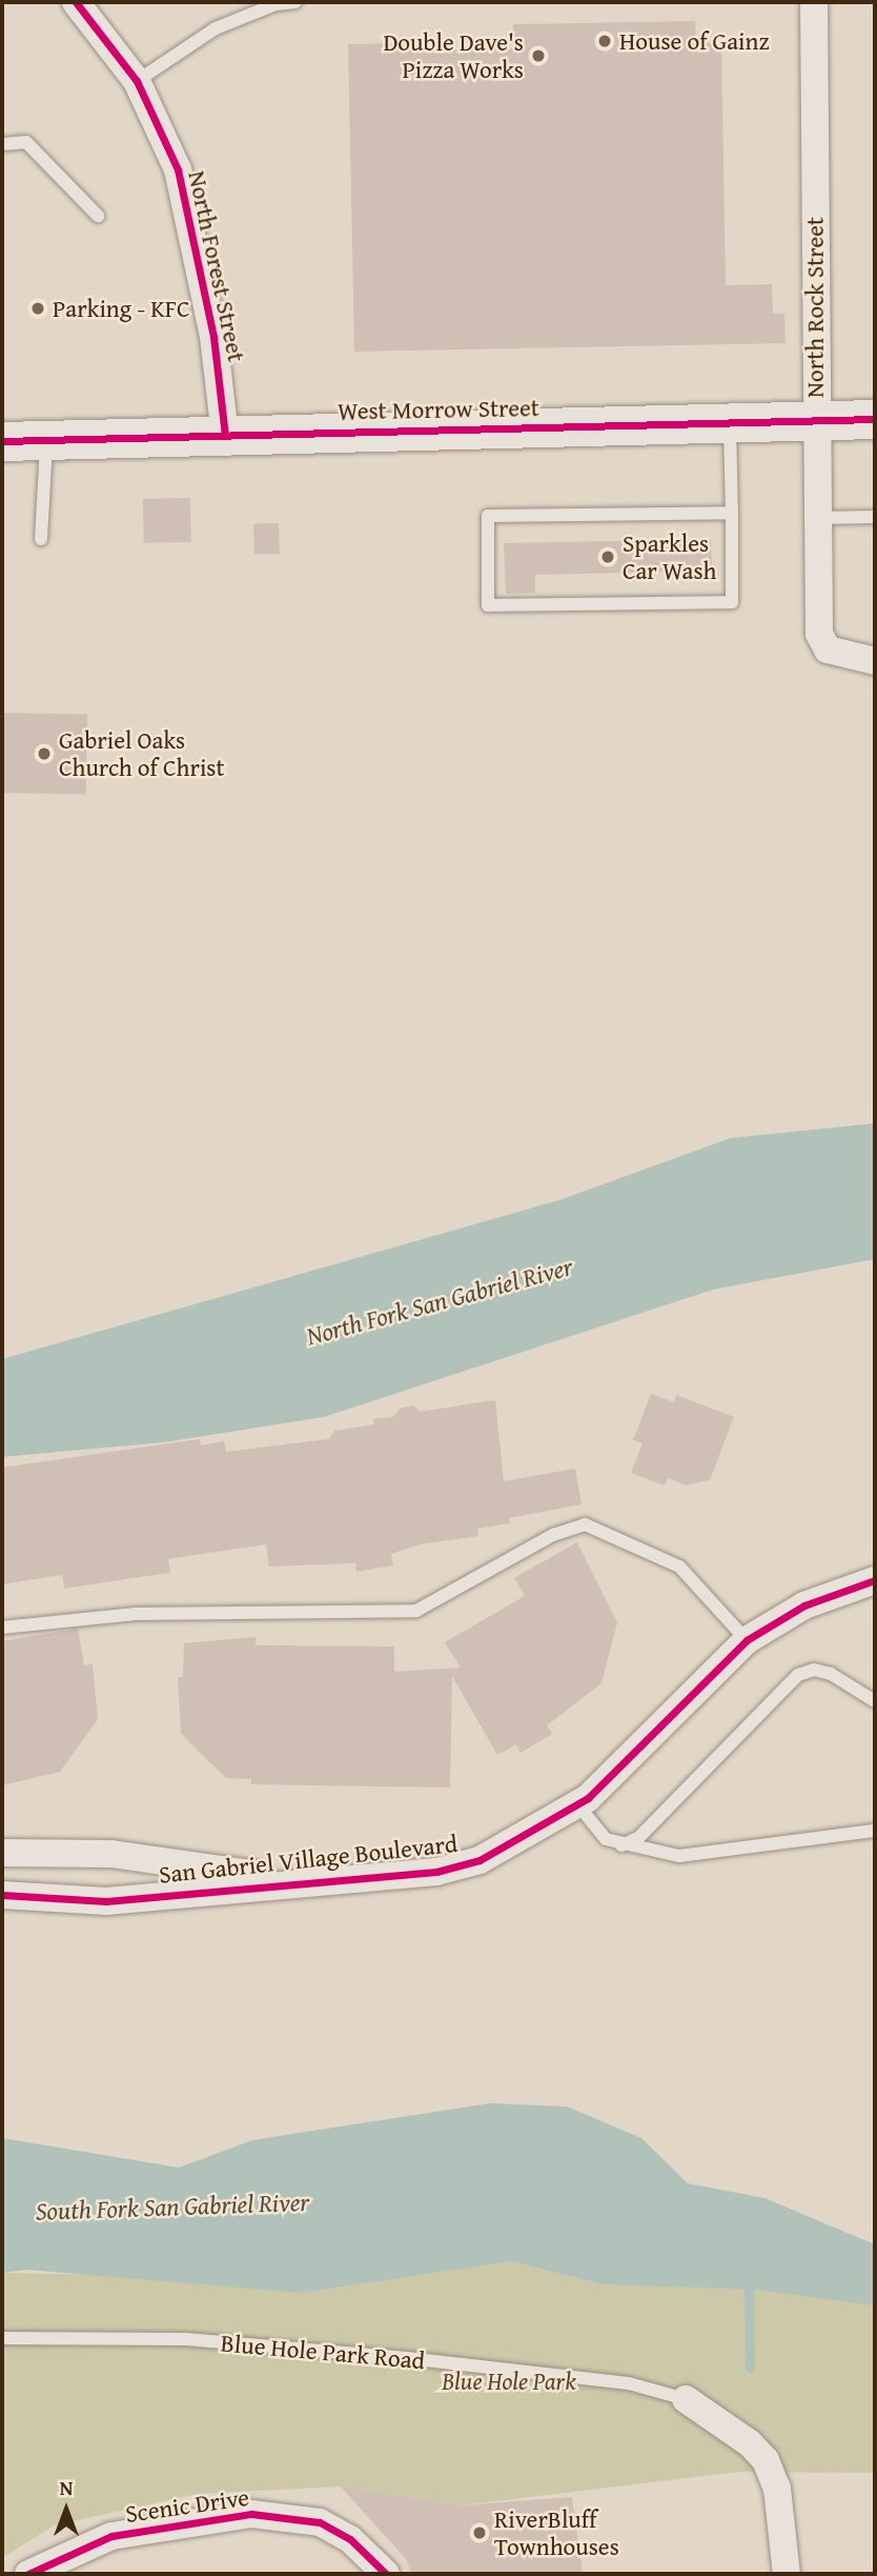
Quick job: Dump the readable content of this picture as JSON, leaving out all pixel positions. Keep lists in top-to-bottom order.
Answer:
{
  "streets": {
    "street": [
      "North Forest Street",
      "North Rock Street",
      "West Morrow Street",
      "San Gabriel Village Boulevard",
      "Scenic Drive"
    ],
    "lane": ["Blue Hole Park Road"]
  },
  "crossings": [
    ["North Forest Street", "West Morrow Street"],
    ["North Rock Street", "West Morrow Street"]
  ],
  "water": ["North Fork San Gabriel River", "South Fork San Gabriel River"],
  "parks": ["Blue Hole Park"],
  "places": [
    "House of Gainz",
    "Double Dave's Pizza Works",
    "Parking - KFC",
    "Sparkles Car Wash",
    "Gabriel Oaks Church of Christ",
    "RiverBluff Townhouses"
  ],
  "north": "top"
}
